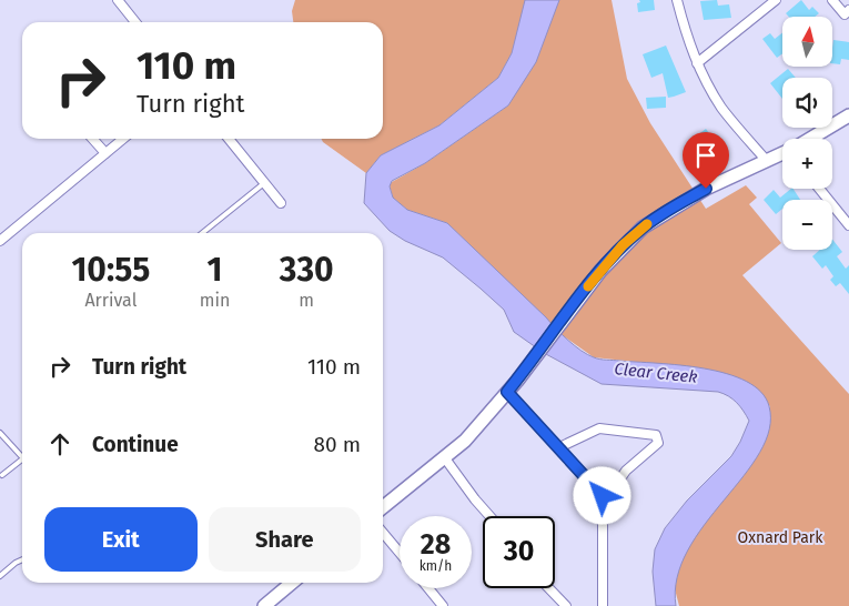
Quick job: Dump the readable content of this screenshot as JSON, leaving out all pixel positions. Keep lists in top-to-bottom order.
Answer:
{
  "water": ["Clear Creek"],
  "parks": ["Oxnard Park"],
  "north": "top",
  "page": {
    "map_buttons": ["+", "−"],
    "turn": ["110 m", "Turn right"],
    "eta": [
      "10:55",
      "Arrival",
      "1",
      "min",
      "330",
      "m"
    ],
    "list": [
      {
        "name": "Turn right",
        "value": "110 m"
      },
      {
        "name": "Continue",
        "value": "80 m"
      }
    ],
    "buttons": ["Exit", "Share"],
    "speed": "28 km/h",
    "limit": "30"
  }
}
